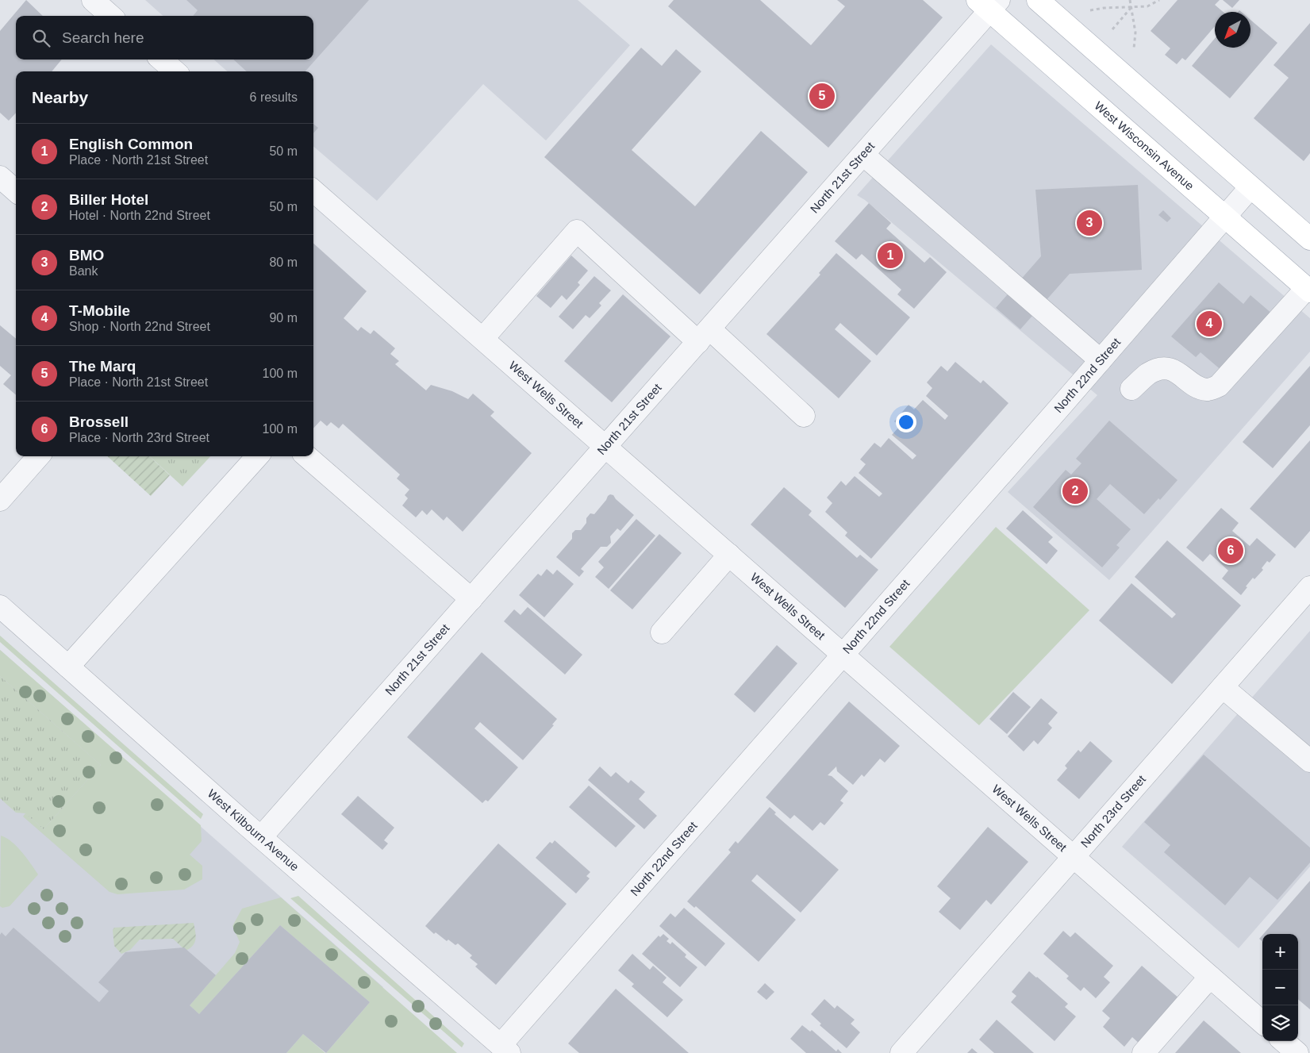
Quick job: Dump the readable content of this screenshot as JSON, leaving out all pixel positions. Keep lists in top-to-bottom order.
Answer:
{
  "streets": {
    "main road": ["West Wisconsin Avenue"],
    "street": [
      "North 21st Street",
      "North 22nd Street",
      "West Wells Street",
      "North 23rd Street",
      "West Kilbourn Avenue"
    ]
  },
  "crossings": [
    ["West Wisconsin Avenue", "North 21st Street"],
    ["West Wisconsin Avenue", "North 22nd Street"],
    ["North 21st Street", "West Wells Street"],
    ["North 21st Street", "West Kilbourn Avenue"],
    ["North 22nd Street", "West Wells Street"],
    ["North 22nd Street", "West Kilbourn Avenue"],
    ["West Wells Street", "North 23rd Street"]
  ],
  "north": "bottom left",
  "page": {
    "search": "Search here",
    "heading": ["Nearby", "6 results"],
    "pins": [
      "5",
      "3",
      "1",
      "4",
      "2",
      "6"
    ],
    "list": [
      {
        "mark": "1",
        "name": "English Common",
        "note": "Place · North 21st Street",
        "value": "50 m"
      },
      {
        "mark": "2",
        "name": "Biller Hotel",
        "note": "Hotel · North 22nd Street",
        "value": "50 m"
      },
      {
        "mark": "3",
        "name": "BMO",
        "note": "Bank",
        "value": "80 m"
      },
      {
        "mark": "4",
        "name": "T-Mobile",
        "note": "Shop · North 22nd Street",
        "value": "90 m"
      },
      {
        "mark": "5",
        "name": "The Marq",
        "note": "Place · North 21st Street",
        "value": "100 m"
      },
      {
        "mark": "6",
        "name": "Brossell",
        "note": "Place · North 23rd Street",
        "value": "100 m"
      }
    ],
    "map_buttons": ["+", "−"]
  }
}
